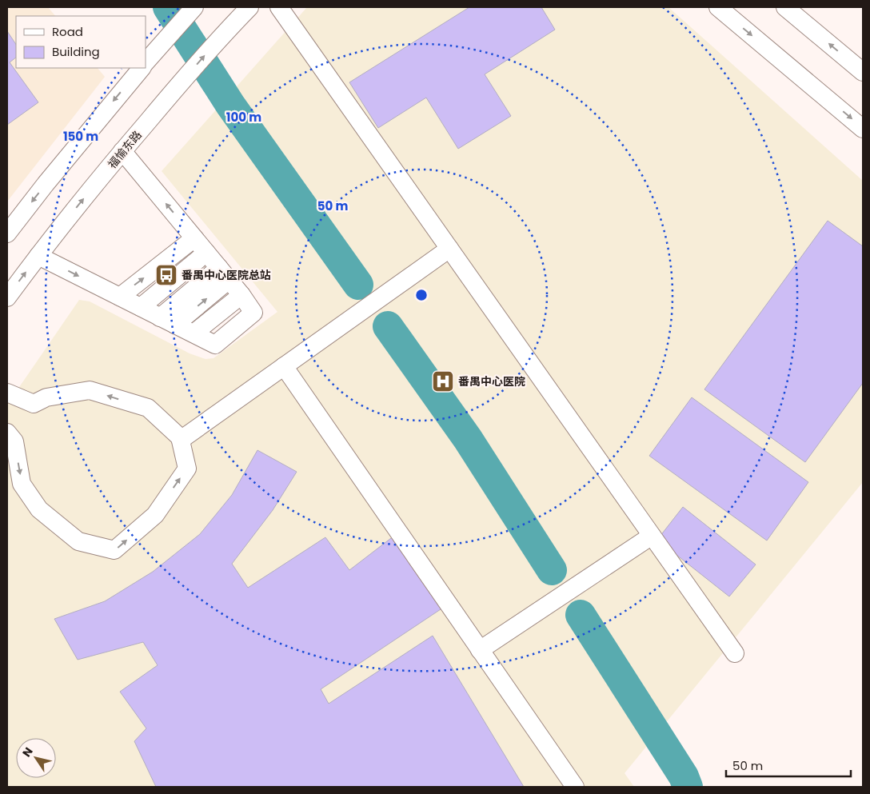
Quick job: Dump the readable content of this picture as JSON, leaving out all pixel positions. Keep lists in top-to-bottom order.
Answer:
{
  "streets": {
    "street": ["福愉东路"]
  },
  "places": {
    "bus stop": ["番禺中心医院总站"],
    "hospital": ["番禺中心医院"]
  },
  "legend": ["Road", "Building"],
  "scale_bar": "50 m",
  "north": "top left",
  "rings": ["100 m", "150 m", "50 m"]
}
